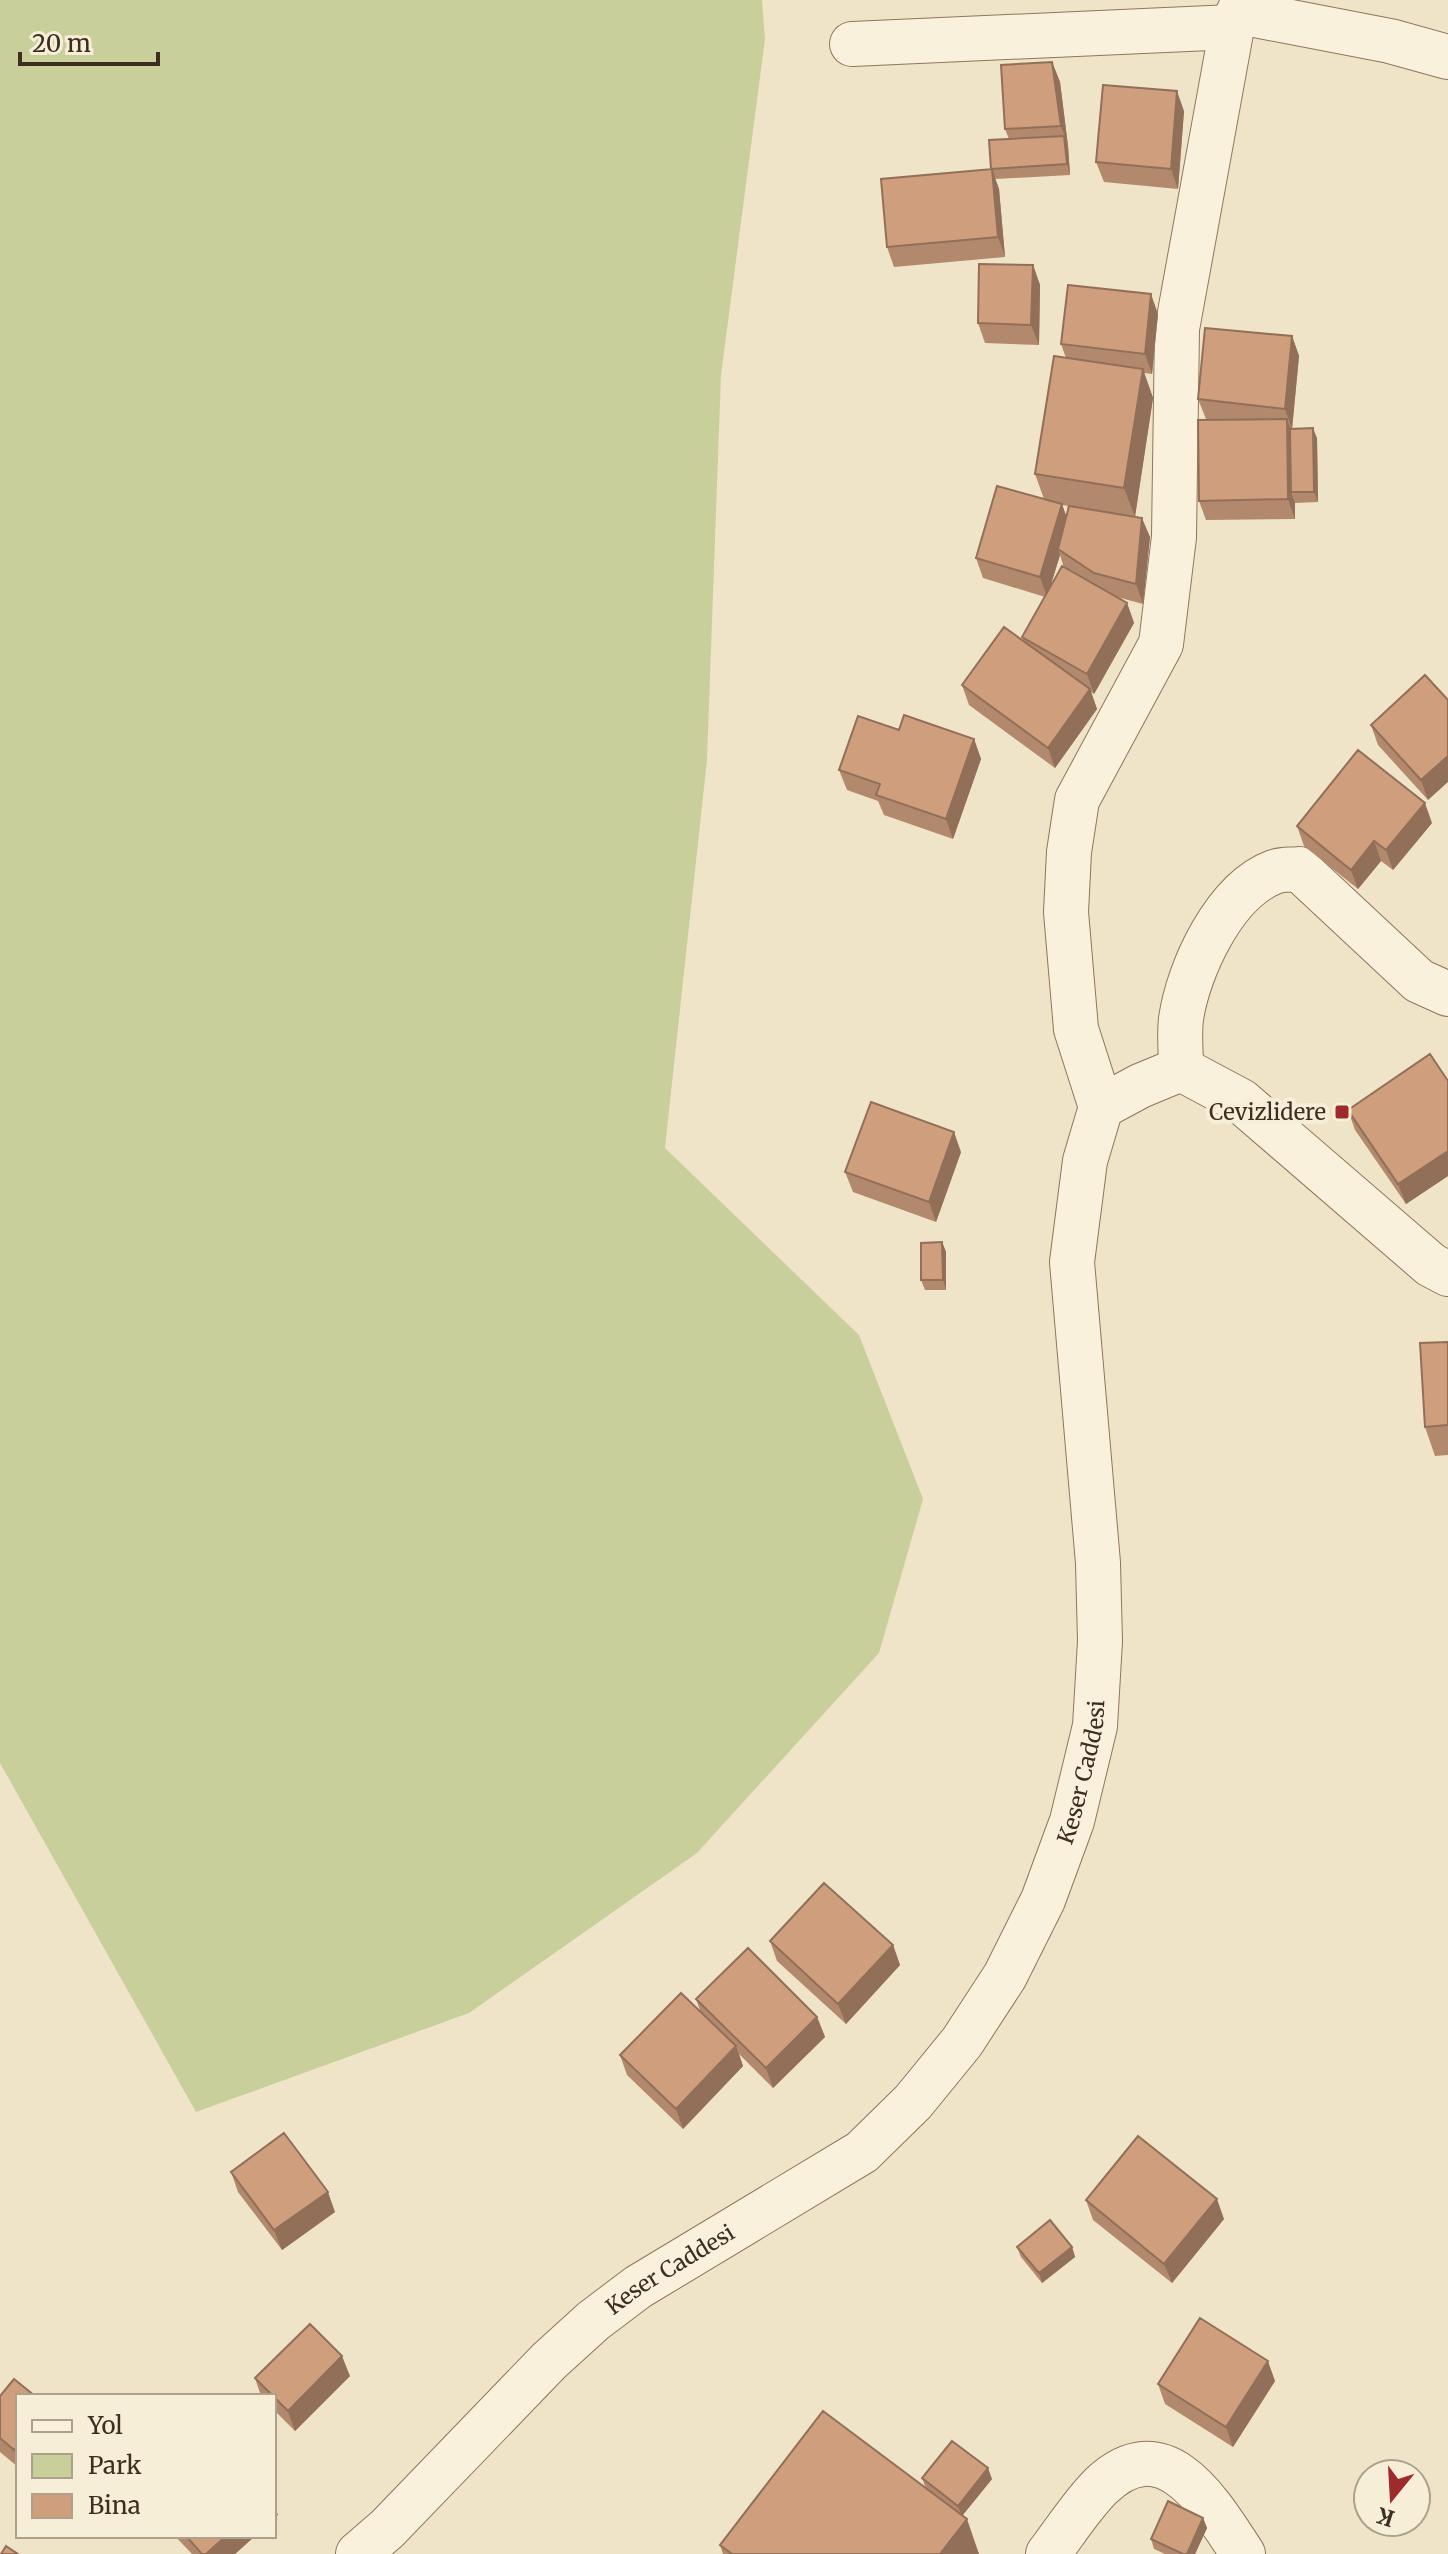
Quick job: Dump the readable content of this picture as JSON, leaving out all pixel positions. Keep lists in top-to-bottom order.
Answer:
{
  "streets": {
    "street": ["Keser Caddesi"]
  },
  "places": {
    "transit": ["Cevizlidere"]
  },
  "legend": ["Yol", "Park", "Bina"],
  "scale_bar": "20 m",
  "north": "bottom"
}
